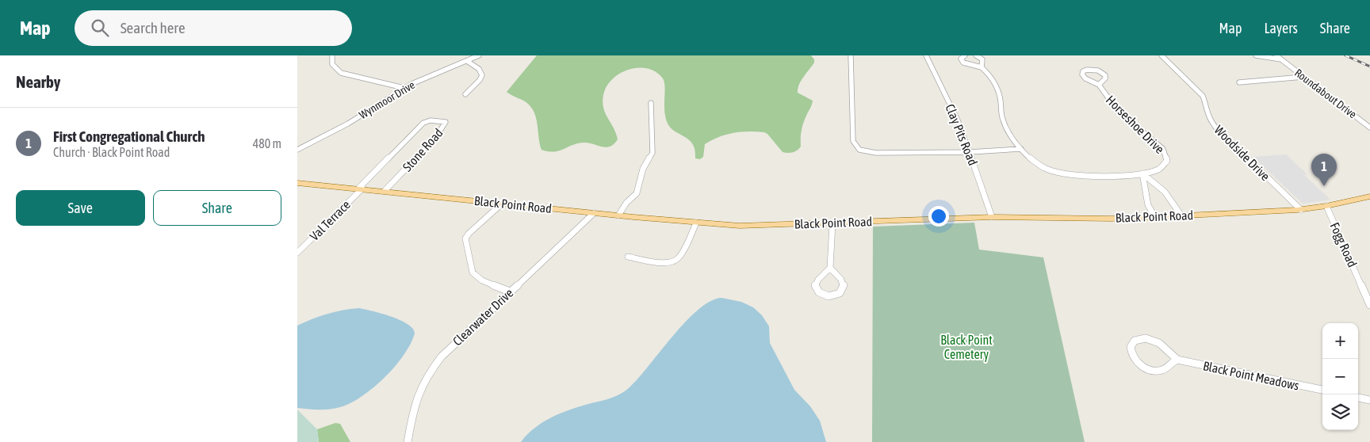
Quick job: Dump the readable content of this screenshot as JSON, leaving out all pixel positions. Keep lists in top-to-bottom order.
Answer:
{
  "streets": {
    "main road": ["Black Point Road"],
    "street": [
      "Roundabout Drive",
      "Wynmoor Drive",
      "Horseshoe Drive",
      "Clay Pits Road",
      "Stone Road",
      "Woodside Drive",
      "Val Terrace",
      "Fogg Road",
      "Clearwater Drive",
      "Black Point Meadows"
    ]
  },
  "crossings": [
    ["Clay Pits Road", "Black Point Road"],
    ["Stone Road", "Black Point Road"],
    ["Stone Road", "Val Terrace"],
    ["Woodside Drive", "Black Point Road"],
    ["Black Point Road", "Val Terrace"],
    ["Black Point Road", "Fogg Road"],
    ["Black Point Road", "Clearwater Drive"]
  ],
  "parks": ["Black Point Cemetery"],
  "page": {
    "header": "Map",
    "search": "Search here",
    "nav": ["Map", "Layers", "Share"],
    "heading": "Nearby",
    "list": [
      {
        "mark": "1",
        "name": "First Congregational Church",
        "note": "Church · Black Point Road",
        "value": "480 m"
      }
    ],
    "pins": "1",
    "buttons": ["Save", "Share"],
    "map_buttons": ["+", "−"]
  }
}
